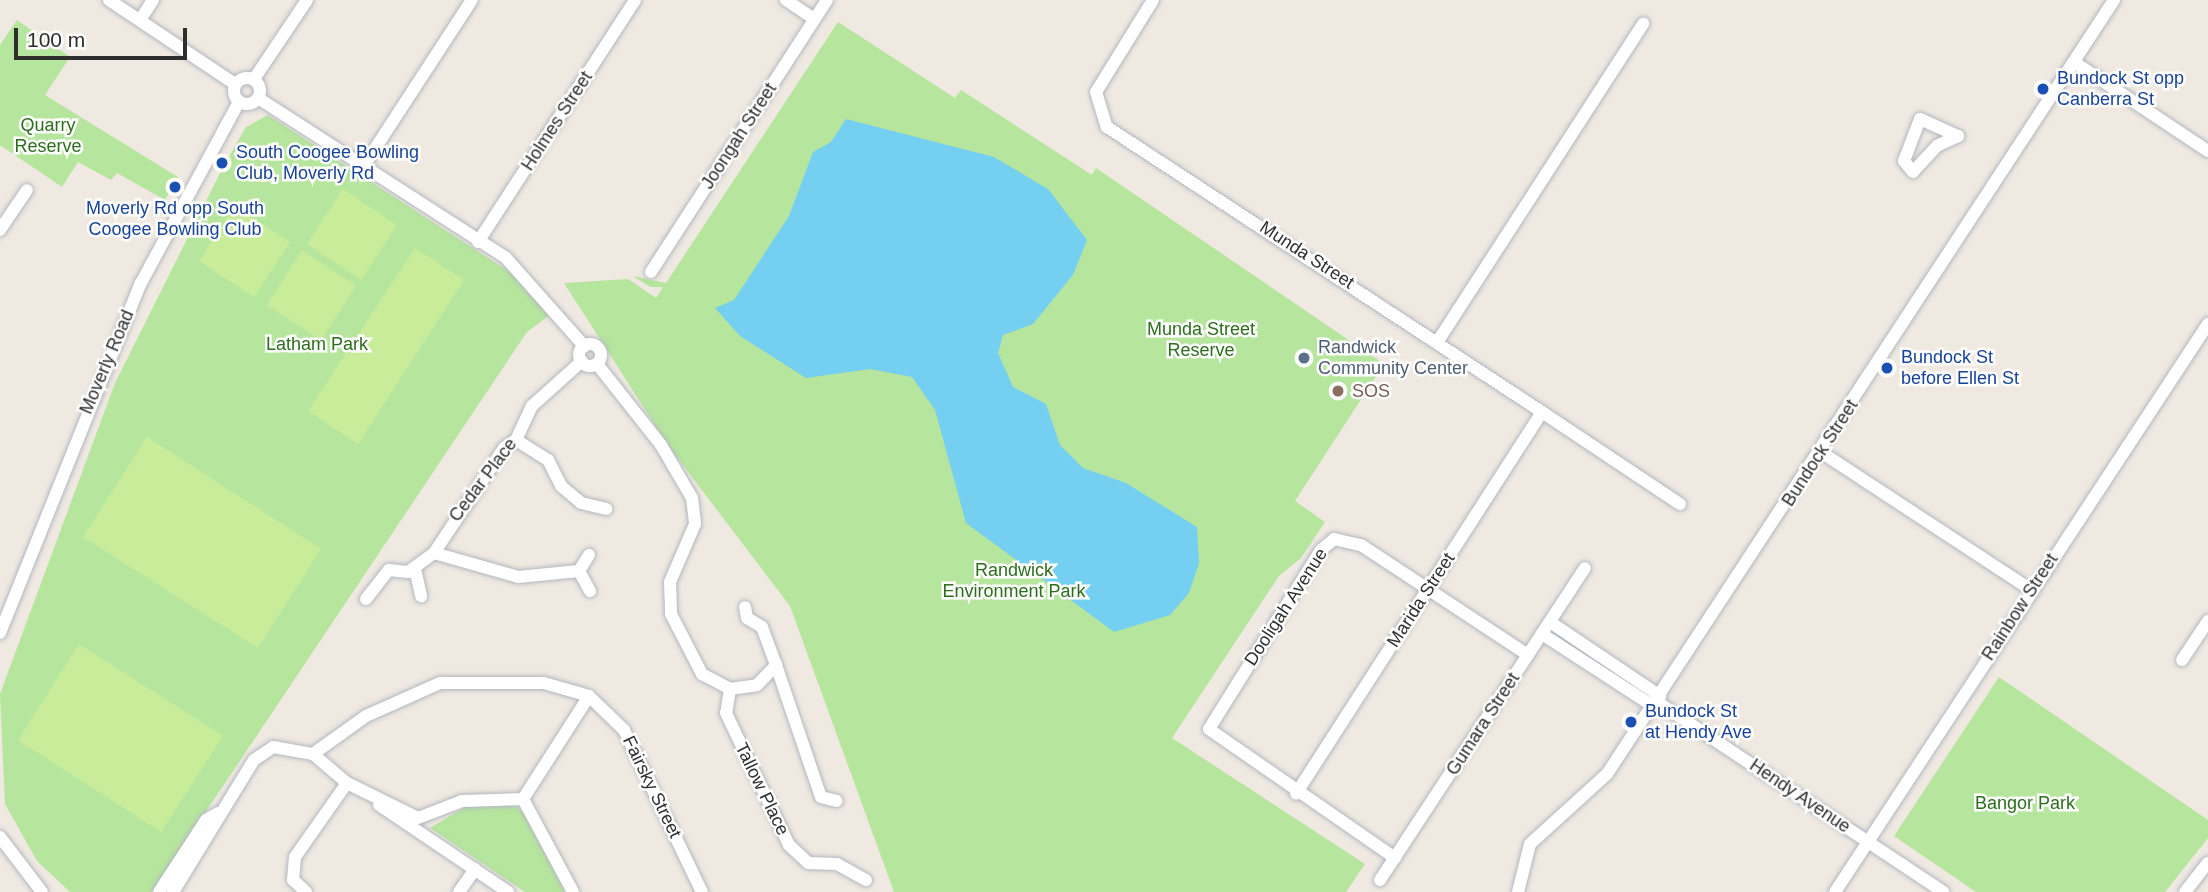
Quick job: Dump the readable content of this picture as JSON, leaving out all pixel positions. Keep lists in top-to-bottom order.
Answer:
{
  "streets": {
    "street": [
      "Holmes Street",
      "Joongah Street",
      "Munda Street",
      "Moverly Road",
      "Bundock Street",
      "Cedar Place",
      "Marida Street",
      "Dooligah Avenue",
      "Rainbow Street",
      "Gumara Street",
      "Fairsky Street",
      "Tallow Place",
      "Hendy Avenue"
    ]
  },
  "crossings": [
    ["Munda Street", "Marida Street"],
    ["Bundock Street", "Hendy Avenue"],
    ["Marida Street", "Dooligah Avenue"],
    ["Dooligah Avenue", "Gumara Street"],
    ["Rainbow Street", "Hendy Avenue"],
    ["Gumara Street", "Hendy Avenue"]
  ],
  "parks": [
    "Quarry Reserve",
    "Munda Street Reserve",
    "Latham Park",
    "Randwick Environment Park",
    "Bangor Park"
  ],
  "places": [
    "Bundock St opp Canberra St",
    "South Coogee Bowling Club, Moverly Rd",
    "Moverly Rd opp South Coogee Bowling Club",
    "Randwick Community Center",
    "Bundock St before Ellen St",
    "SOS",
    "Bundock St at Hendy Ave"
  ],
  "scale_bar": "100 m"
}
